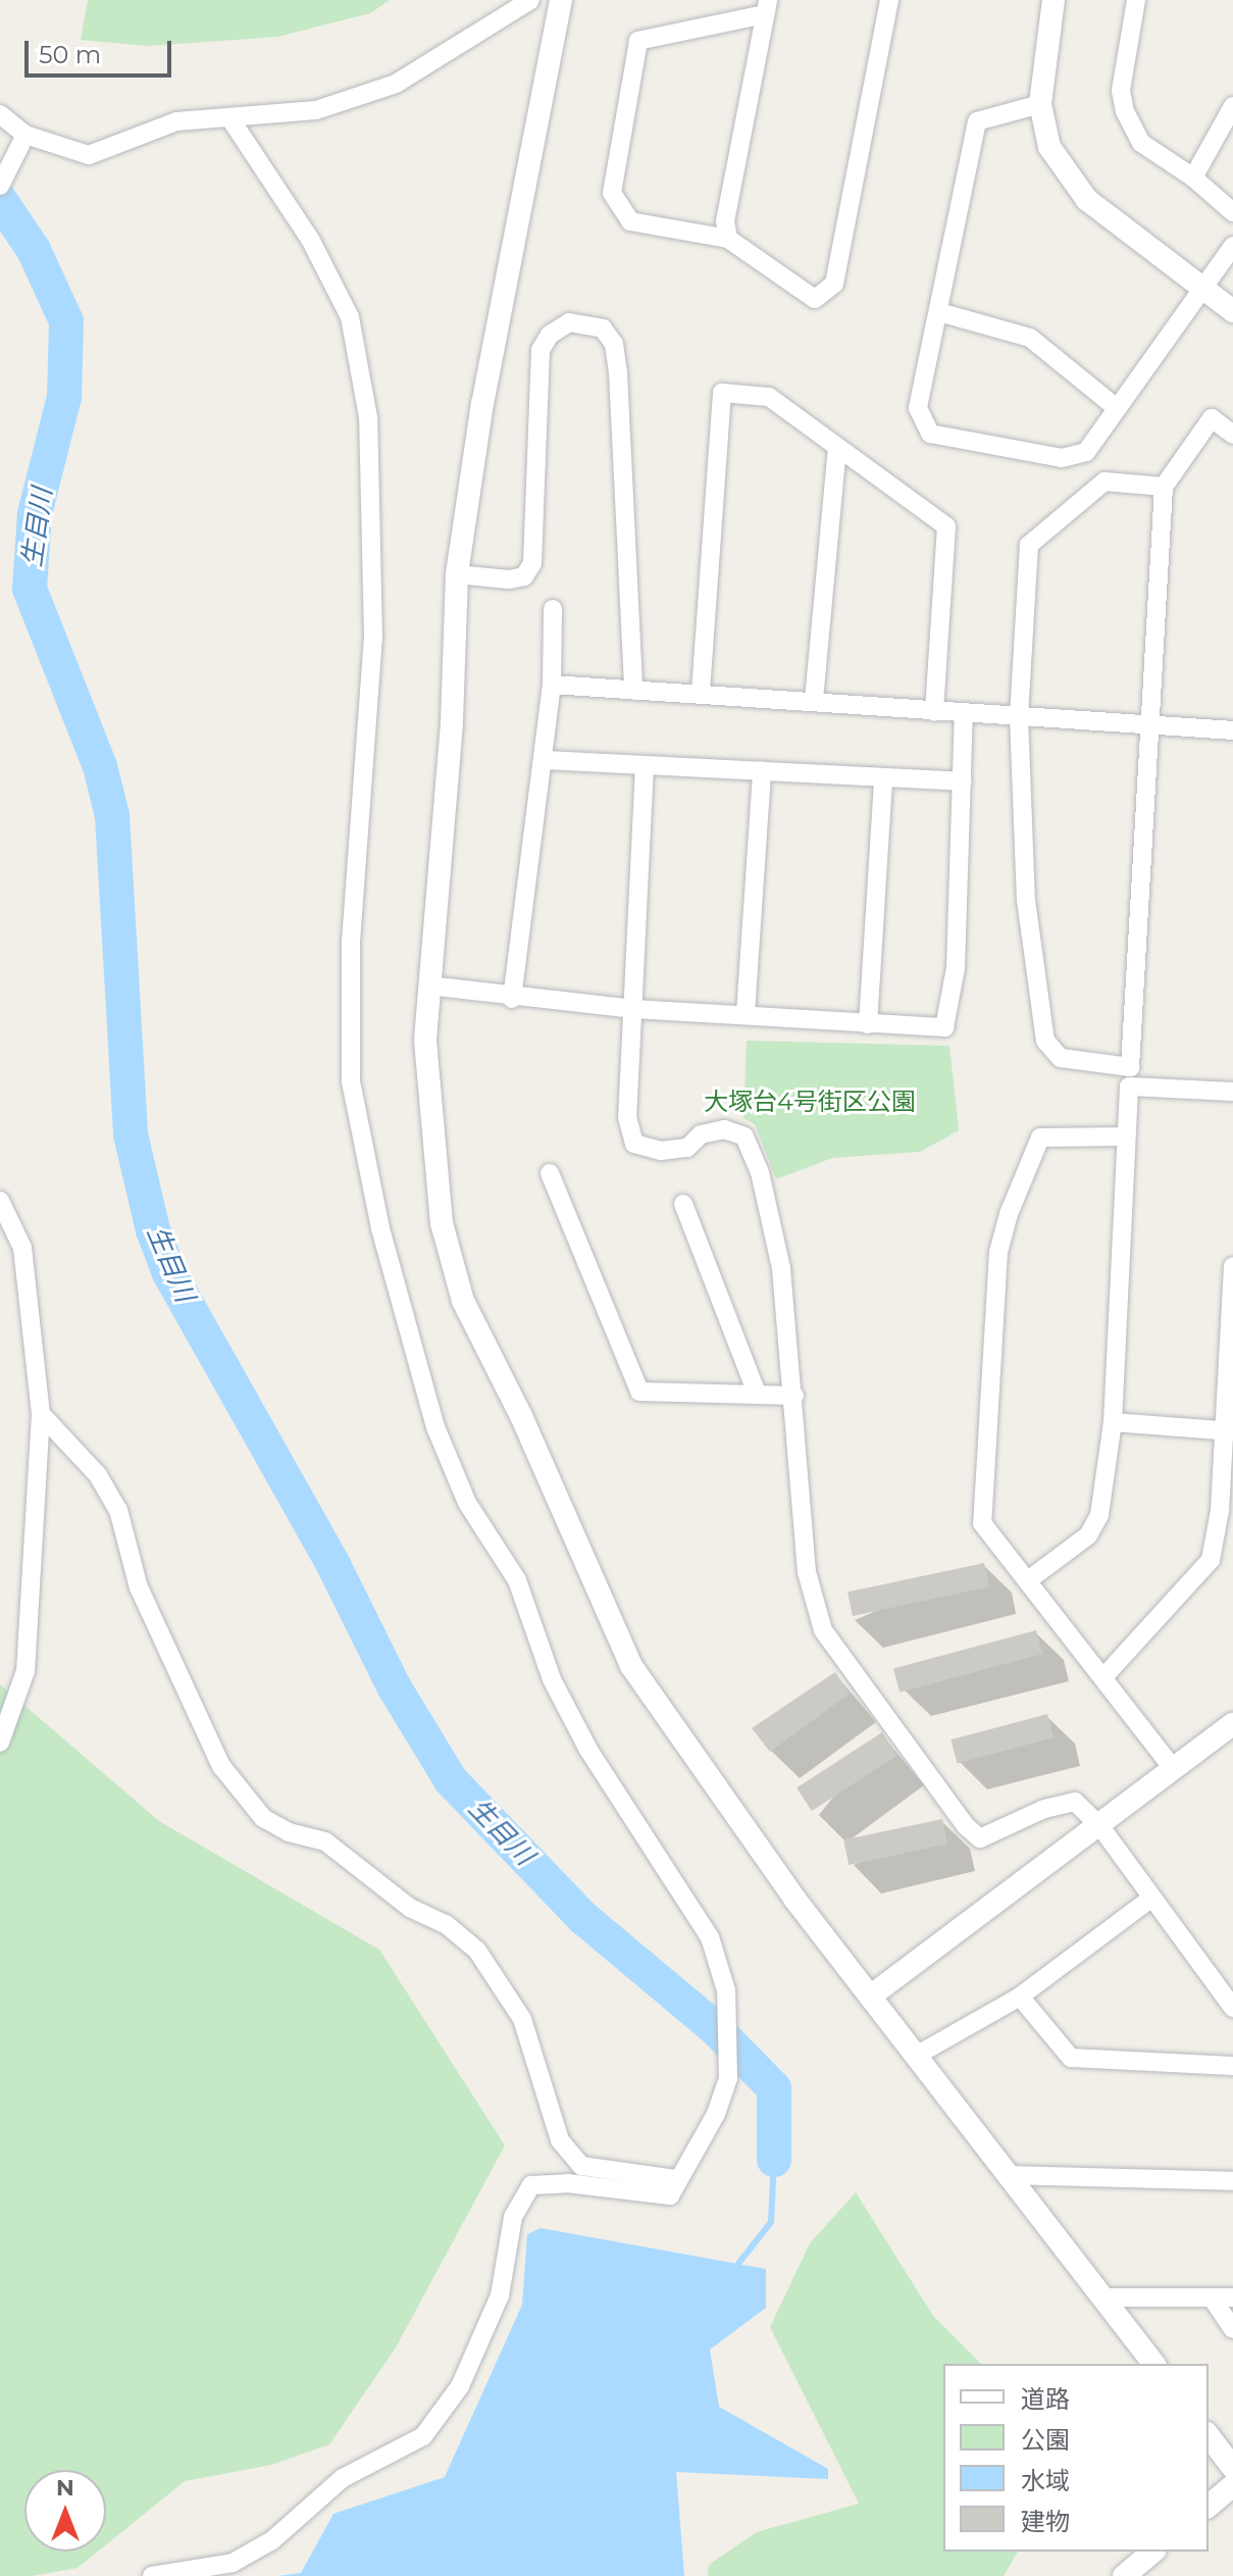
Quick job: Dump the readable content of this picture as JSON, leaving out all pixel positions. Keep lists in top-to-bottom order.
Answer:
{
  "water": ["生目川"],
  "parks": ["大塚台4号街区公園"],
  "legend": [
    "道路",
    "公園",
    "水域",
    "建物"
  ],
  "scale_bar": "50 m",
  "north": "top"
}
